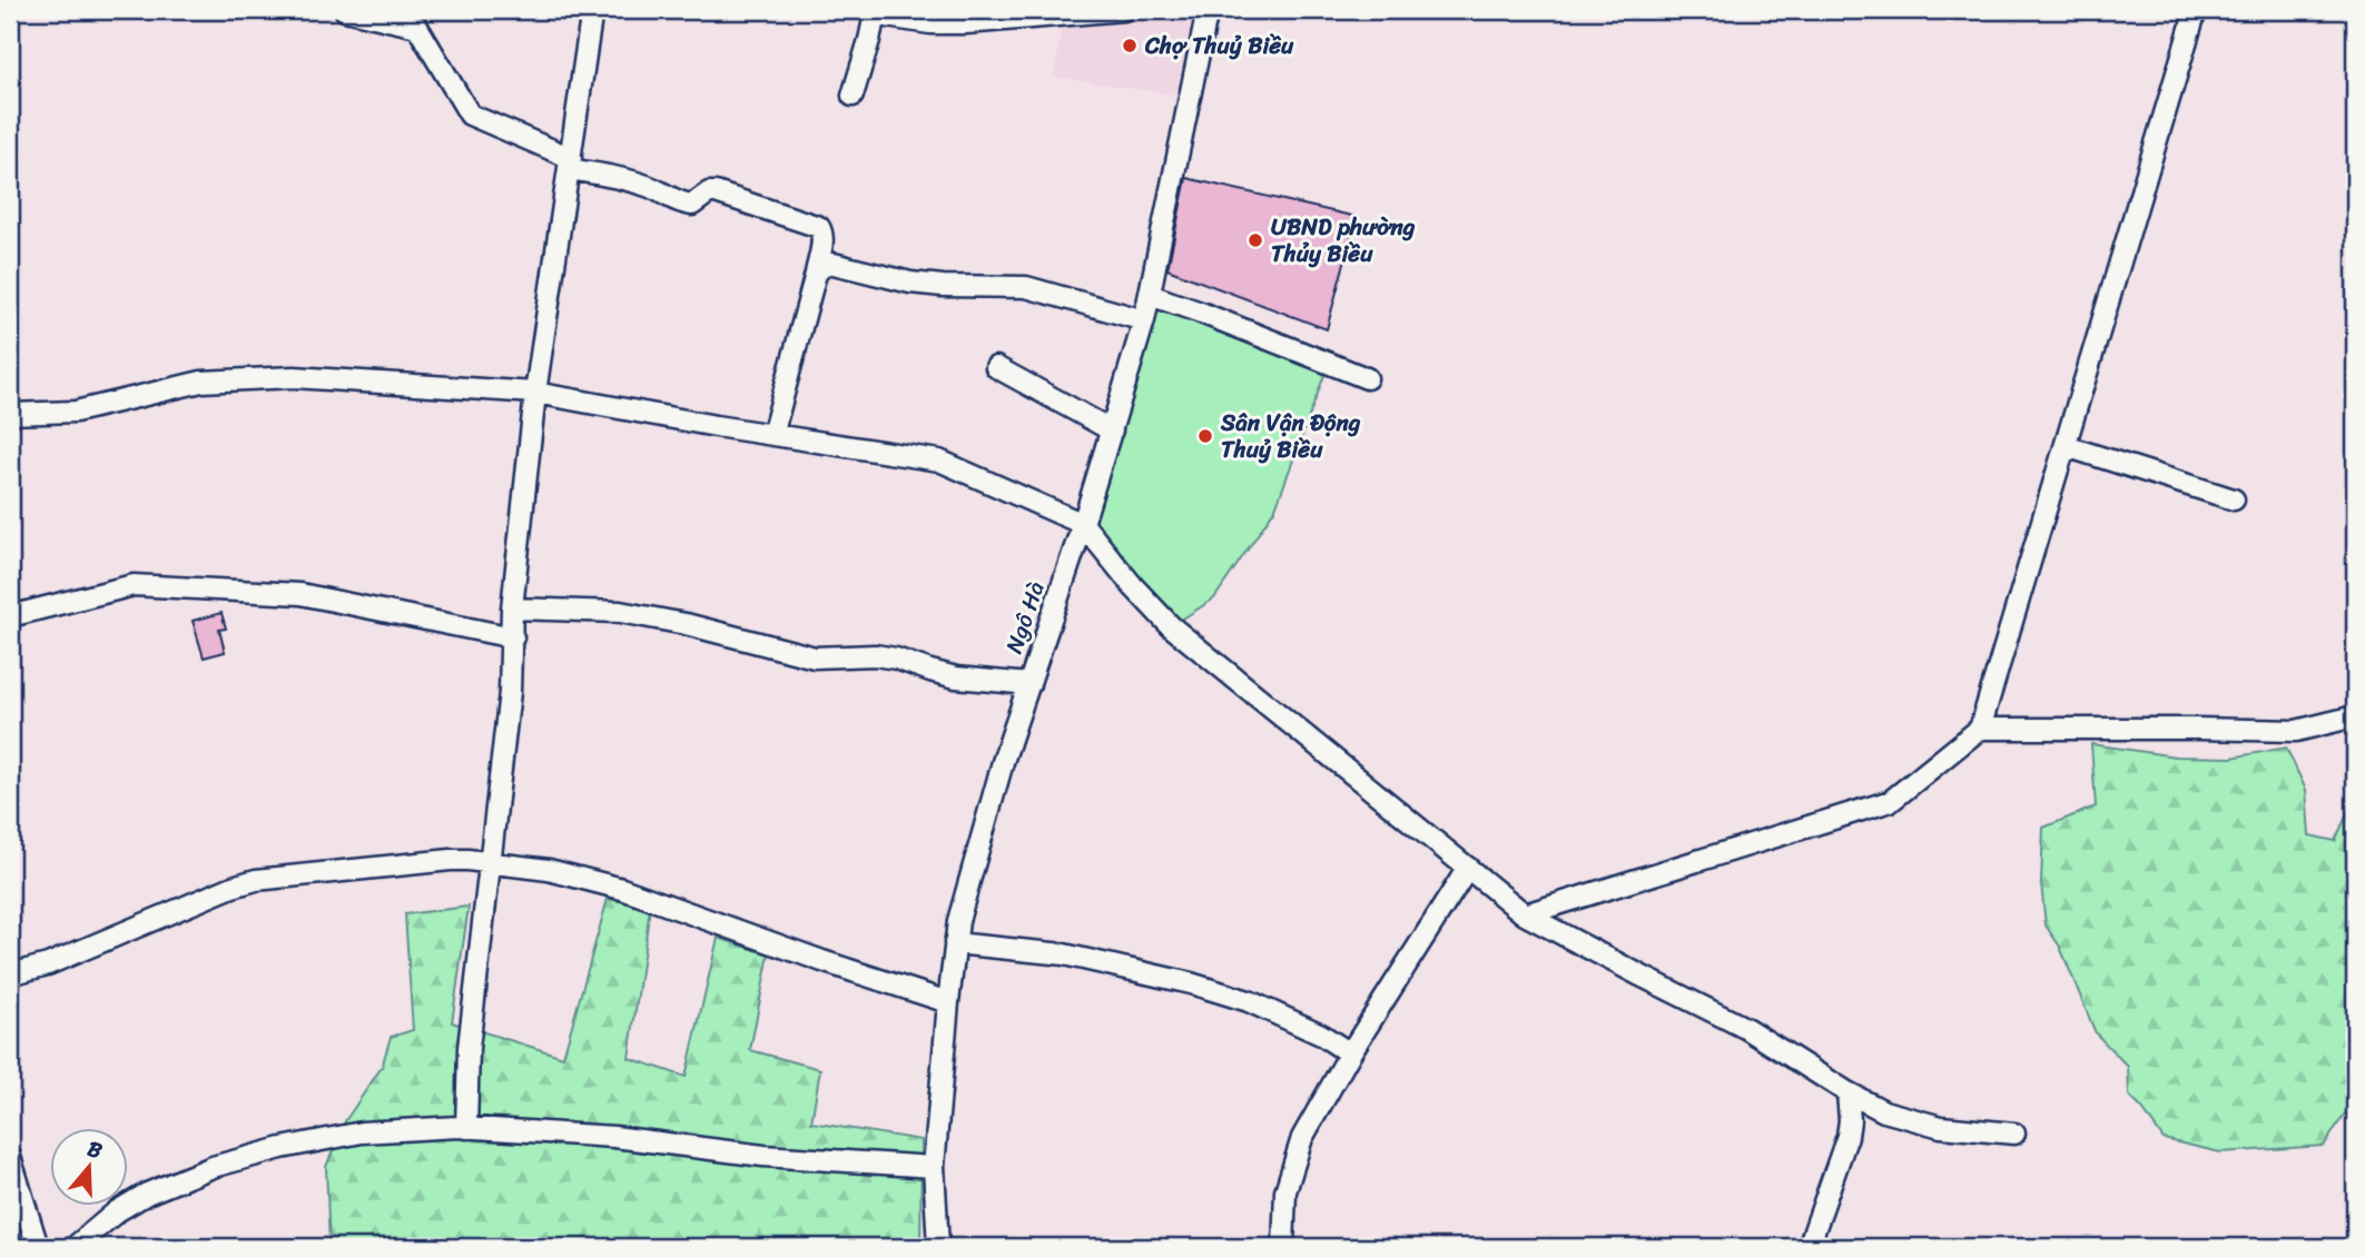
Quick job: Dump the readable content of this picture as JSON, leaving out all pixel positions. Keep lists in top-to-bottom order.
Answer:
{
  "streets": {
    "street": ["Ngô Hà"]
  },
  "places": ["Chợ Thuỷ Biều", "UBND phường Thủy Biều", "Sân Vận Động Thuỷ Biều"],
  "north": "top"
}
